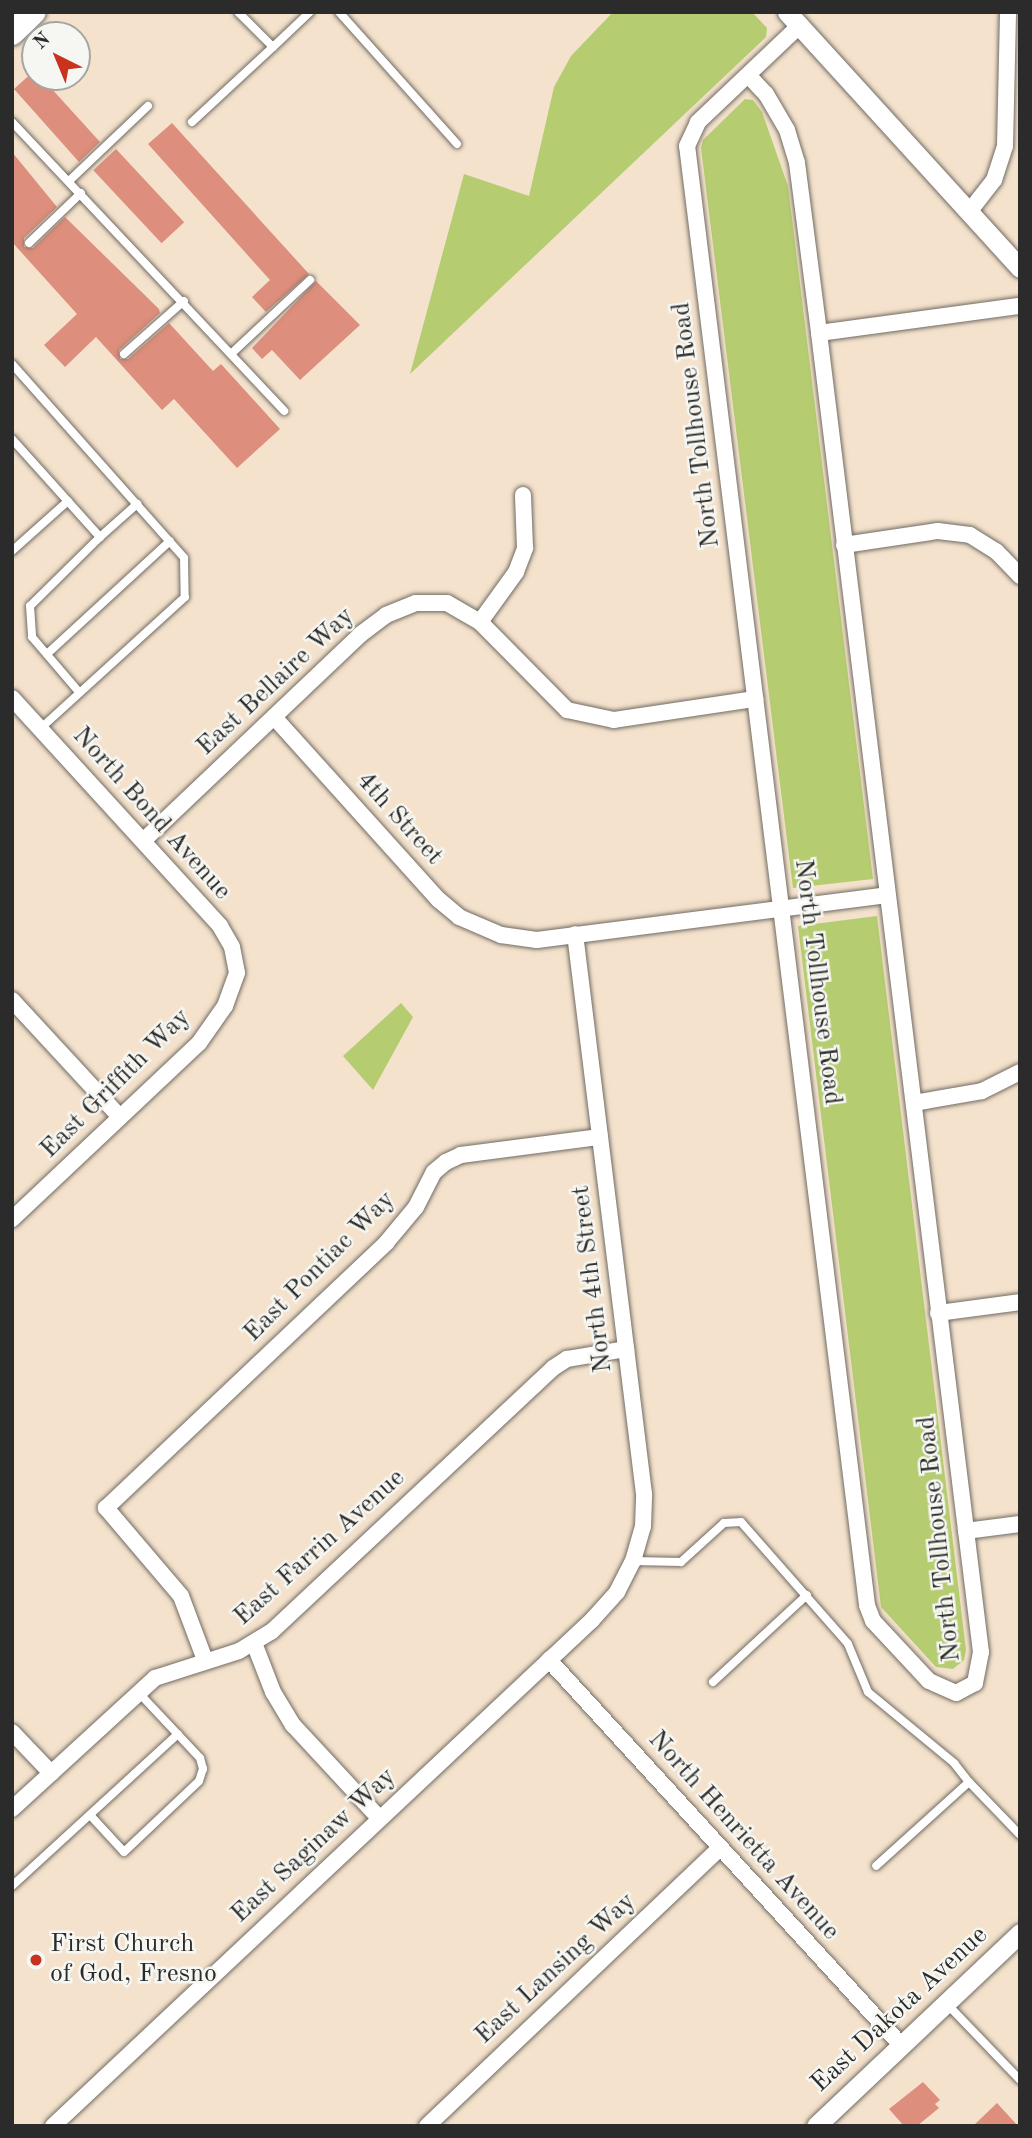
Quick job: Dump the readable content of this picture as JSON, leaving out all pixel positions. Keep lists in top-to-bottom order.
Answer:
{
  "streets": {
    "street": [
      "North Tollhouse Road",
      "East Bellaire Way",
      "North Bond Avenue",
      "4th Street",
      "East Griffith Way",
      "East Pontiac Way",
      "North 4th Street",
      "East Farrin Avenue",
      "North Henrietta Avenue",
      "East Saginaw Way",
      "East Lansing Way",
      "East Dakota Avenue"
    ]
  },
  "crossings": [
    ["North Tollhouse Road", "East Bellaire Way"],
    ["East Bellaire Way", "North Bond Avenue"],
    ["East Bellaire Way", "4th Street"],
    ["North Bond Avenue", "East Griffith Way"],
    ["4th Street", "North 4th Street"],
    ["East Pontiac Way", "North 4th Street"],
    ["East Pontiac Way", "East Farrin Avenue"],
    ["North 4th Street", "East Farrin Avenue"],
    ["North 4th Street", "North Henrietta Avenue"],
    ["North 4th Street", "East Saginaw Way"],
    ["North Henrietta Avenue", "East Saginaw Way"],
    ["North Henrietta Avenue", "East Lansing Way"],
    ["North Henrietta Avenue", "East Dakota Avenue"]
  ],
  "places": ["First Church of God, Fresno"],
  "north": "top left"
}
